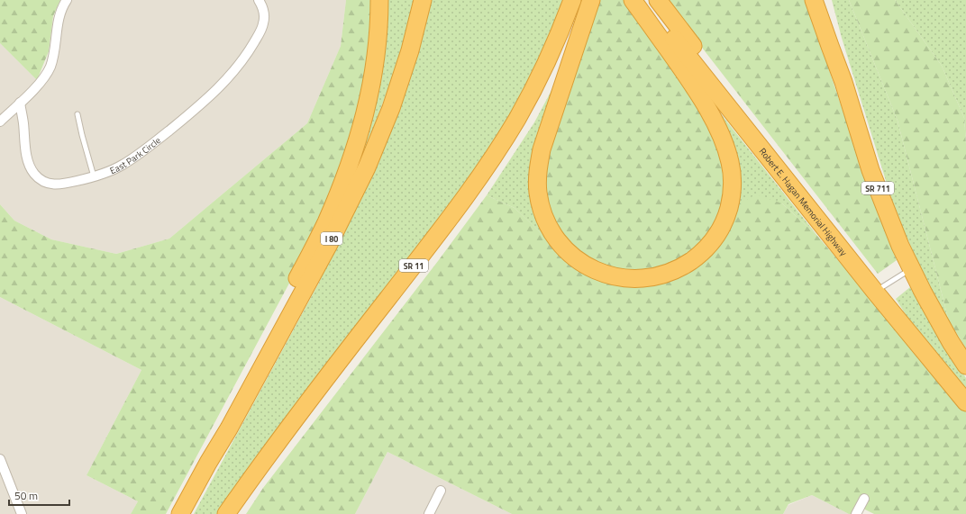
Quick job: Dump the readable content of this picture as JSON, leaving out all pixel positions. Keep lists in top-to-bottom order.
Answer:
{
  "streets": {
    "highway": [
      "SR 711",
      "Robert E. Hagan Memorial Highway",
      "I 80",
      "SR 11"
    ],
    "street": ["East Park Circle"]
  },
  "scale_bar": "50 m"
}
